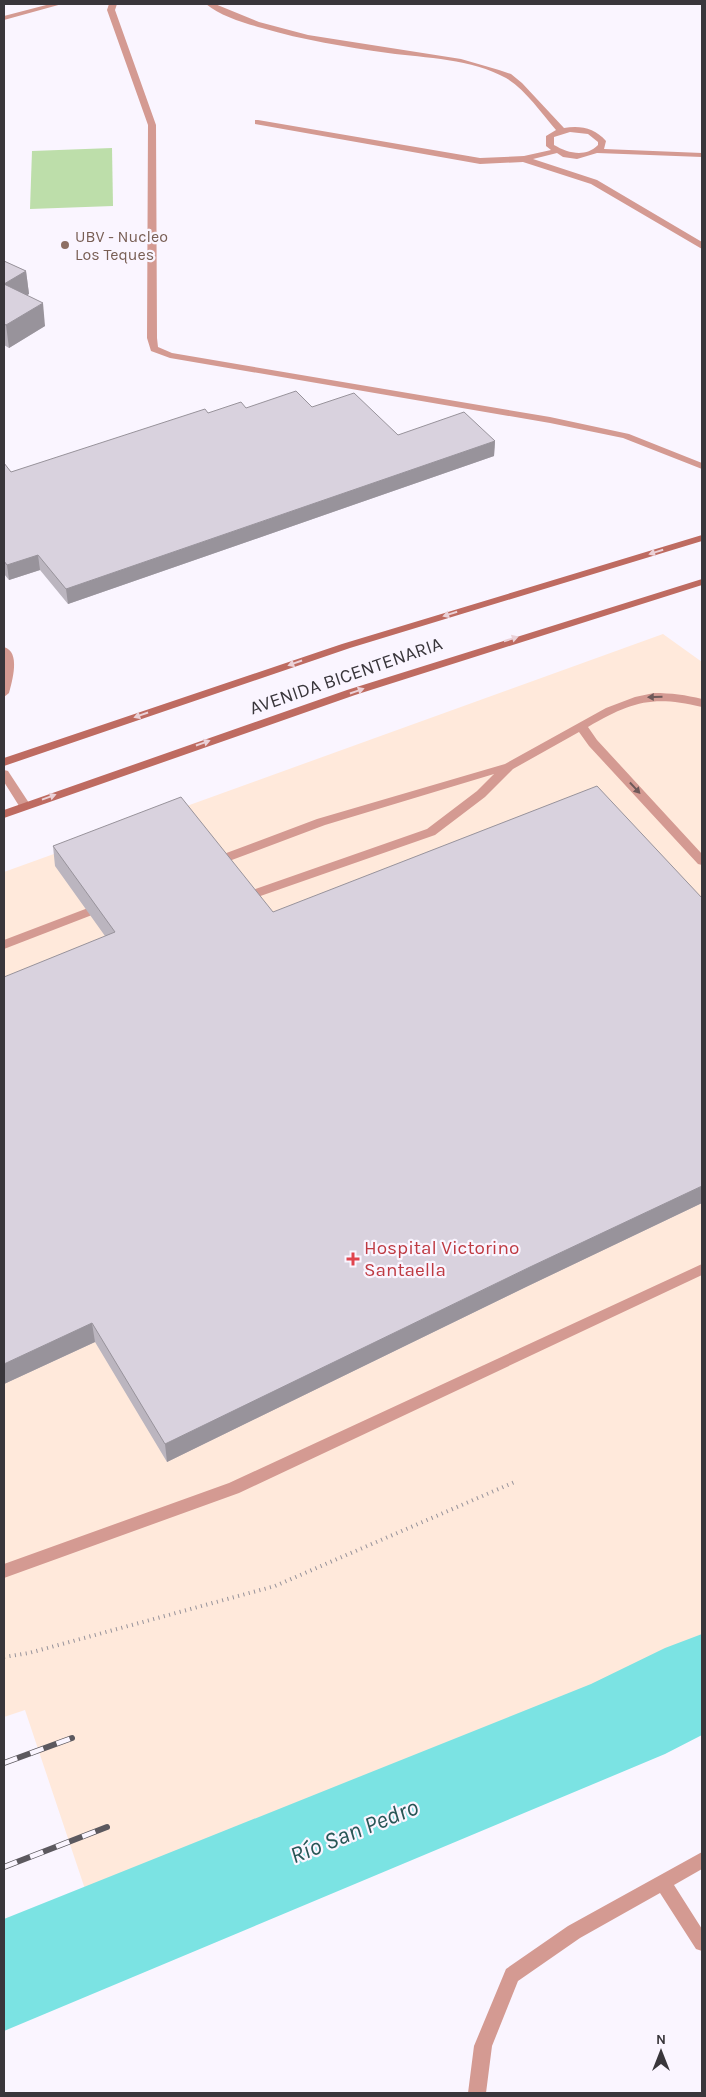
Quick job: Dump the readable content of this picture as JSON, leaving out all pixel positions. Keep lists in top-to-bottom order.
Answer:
{
  "streets": {
    "main road": ["AVENIDA BICENTENARIA"]
  },
  "water": ["Río San Pedro"],
  "places": {
    "other": ["UBV - Nucleo Los Teques"],
    "health": ["Hospital Victorino Santaella"]
  },
  "north": "top"
}
